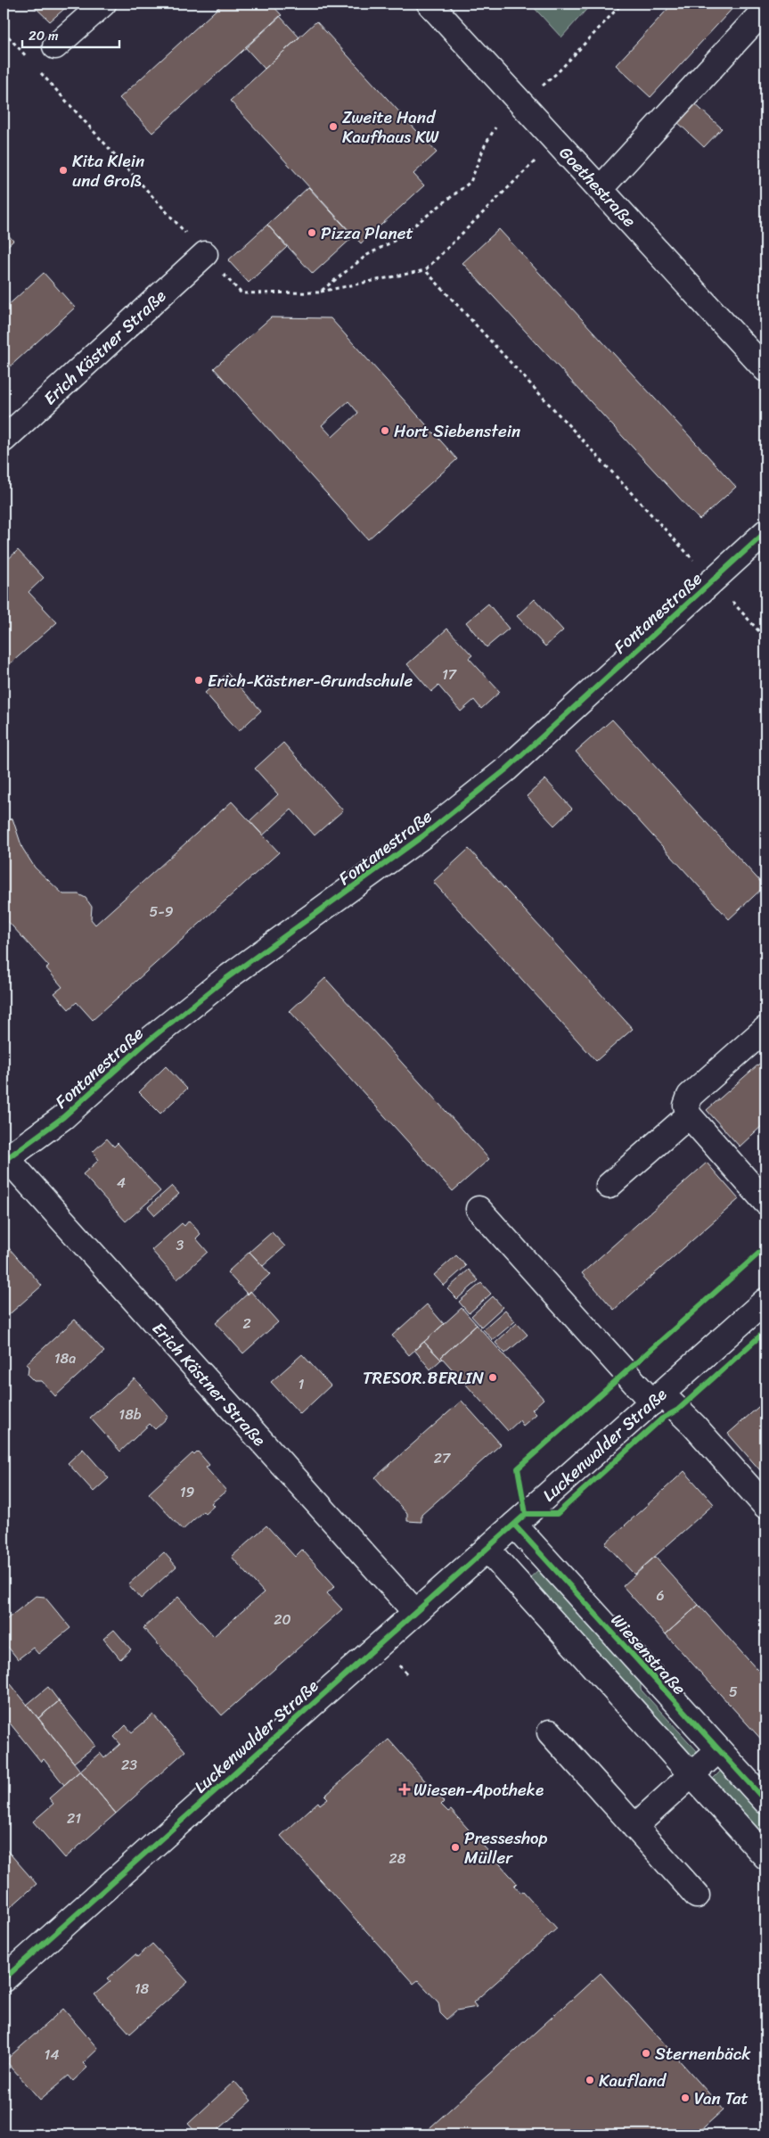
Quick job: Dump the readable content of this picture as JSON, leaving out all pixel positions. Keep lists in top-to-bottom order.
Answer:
{
  "streets": {
    "street": [
      "Goethestraße",
      "Erich Kästner Straße",
      "Fontanestraße",
      "Luckenwalder Straße",
      "Wiesenstraße"
    ]
  },
  "crossings": [
    ["Erich Kästner Straße", "Fontanestraße"],
    ["Erich Kästner Straße", "Luckenwalder Straße"],
    ["Luckenwalder Straße", "Wiesenstraße"]
  ],
  "places": {
    "other": [
      "Zweite Hand Kaufhaus KW",
      "Kita Klein und Groß",
      "Pizza Planet",
      "Hort Siebenstein",
      "Erich-Kästner-Grundschule",
      "TRESOR.BERLIN",
      "Presseshop Müller",
      "Sternenbäck",
      "Kaufland",
      "Van Tat"
    ],
    "health": ["Wiesen-Apotheke"]
  },
  "house_numbers": [
    "17",
    "5-9",
    "4",
    "3",
    "2",
    "18a",
    "1",
    "18b",
    "27",
    "19",
    "6",
    "20",
    "5",
    "23",
    "21",
    "28",
    "18",
    "14"
  ],
  "scale_bar": "20 m"
}
